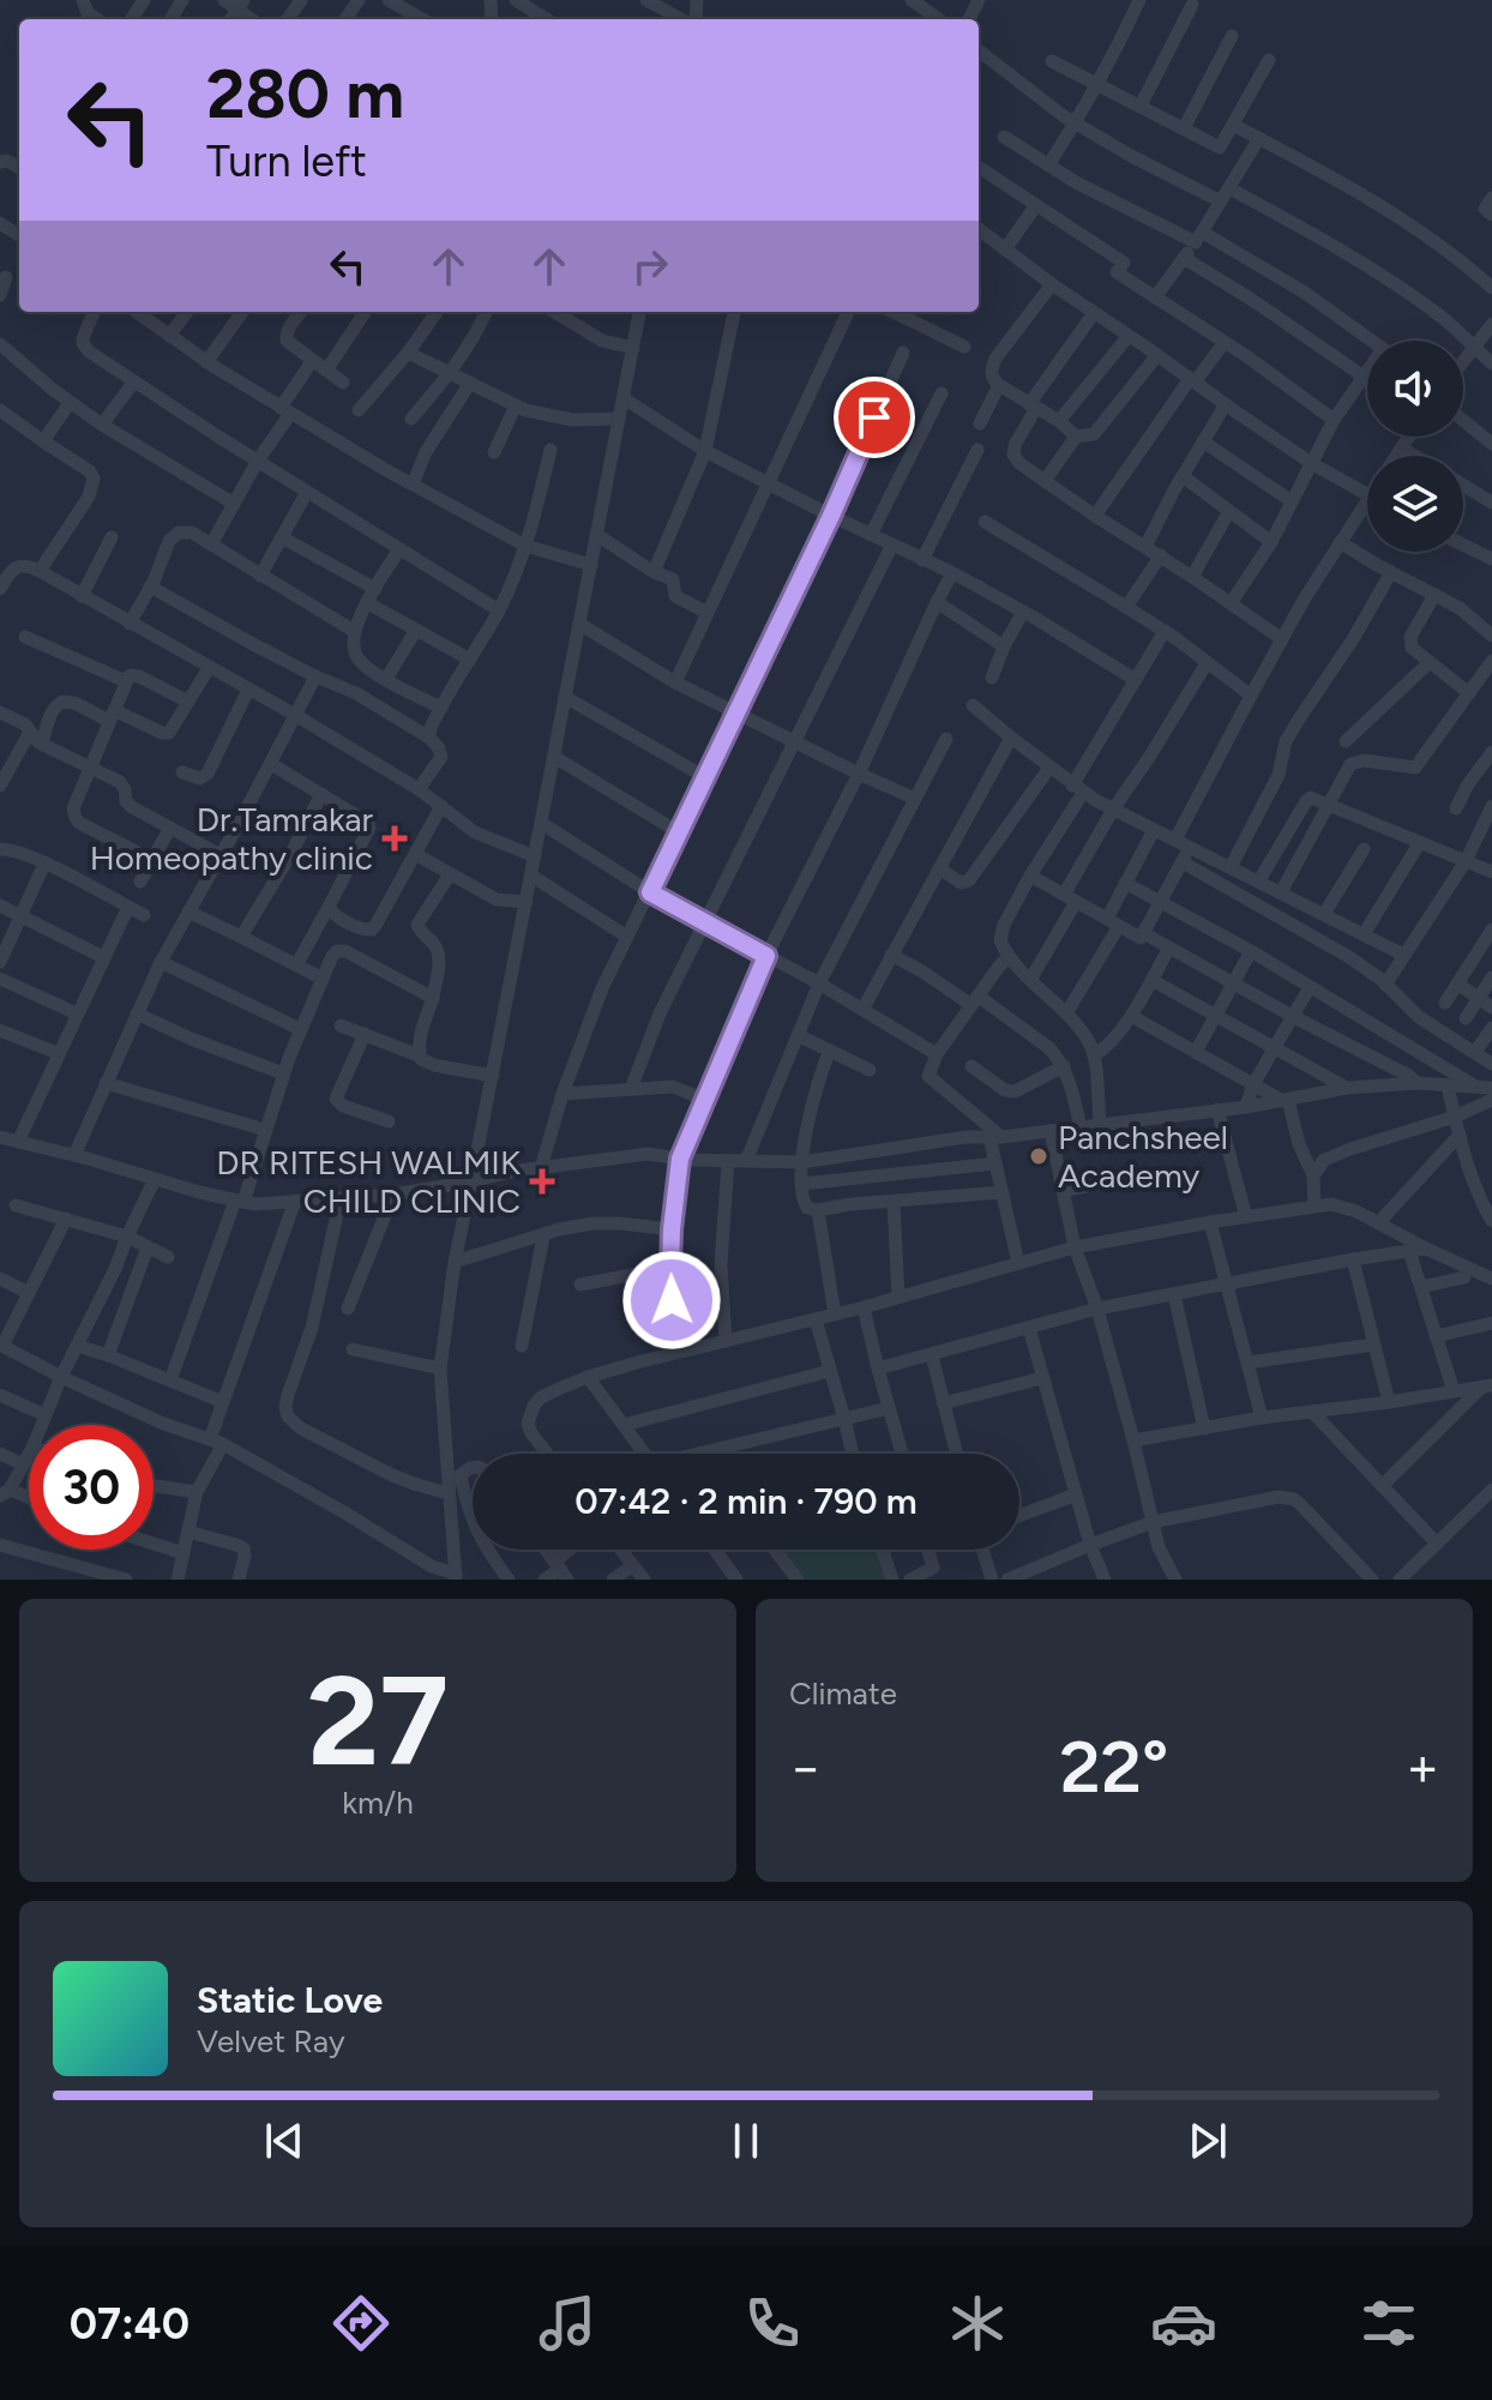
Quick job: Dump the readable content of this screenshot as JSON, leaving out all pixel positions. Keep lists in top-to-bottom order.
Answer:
{
  "places": {
    "health": ["Dr.Tamrakar Homeopathy clinic", "DR RITESH WALMIK CHILD CLINIC"],
    "other": ["Panchsheel Academy"]
  },
  "page": {
    "turn": ["280 m", "Turn left"],
    "limit": "30",
    "trip": "07:42 · 2 min · 790 m",
    "tile": [
      ["27", "km/h"],
      "Climate"
    ],
    "heat": ["−", "22°", "+"],
    "song": ["Static Love", "Velvet Ray"],
    "tabs": "07:40"
  }
}
